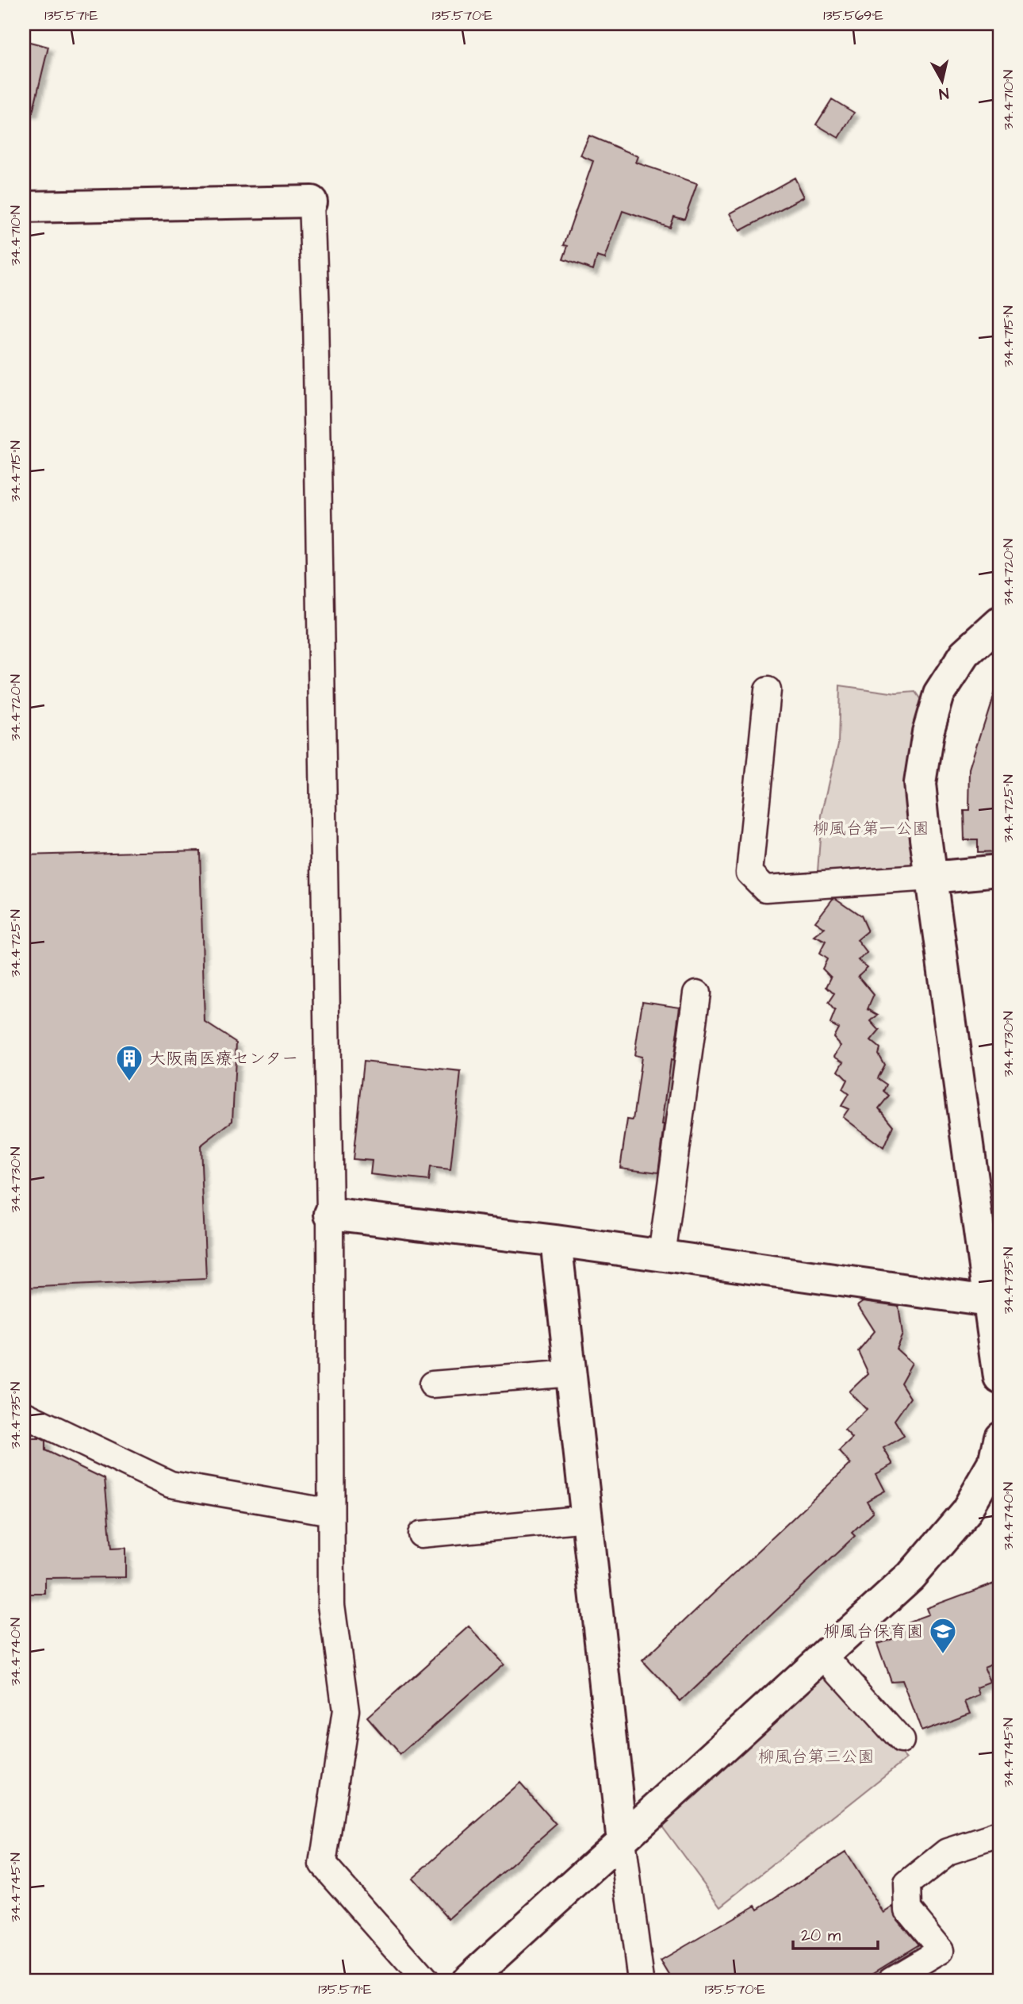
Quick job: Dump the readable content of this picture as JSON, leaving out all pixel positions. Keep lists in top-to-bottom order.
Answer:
{
  "parks": ["柳風台第一公園", "柳風台第三公園"],
  "places": {
    "building": ["大阪南医療センター"],
    "school or university": ["柳風台保育園"]
  },
  "scale_bar": "20 m",
  "north": "bottom",
  "coordinates": [
    "135.571°E",
    "135.570°E",
    "135.569°E",
    "34.4710°N",
    "34.4715°N",
    "34.4720°N",
    "34.4725°N",
    "34.4730°N",
    "34.4735°N",
    "34.4740°N",
    "34.4745°N"
  ]
}
